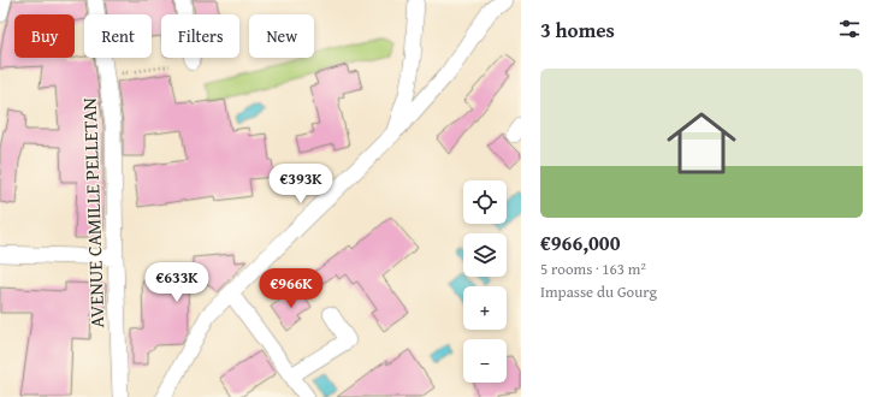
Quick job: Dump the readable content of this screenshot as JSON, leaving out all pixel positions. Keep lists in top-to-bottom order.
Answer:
{
  "streets": {
    "street": ["AVENUE CAMILLE PELLETAN"]
  },
  "page": {
    "heading": "3 homes",
    "chip": [
      "Buy",
      "Rent",
      "Filters",
      "New"
    ],
    "list": [
      {
        "name": "€966,000",
        "note": "5 rooms · 163 m² · Impasse du Gourg"
      }
    ],
    "price": ["€393K", "€633K", "€966K"],
    "map_buttons": ["+", "−"]
  }
}
